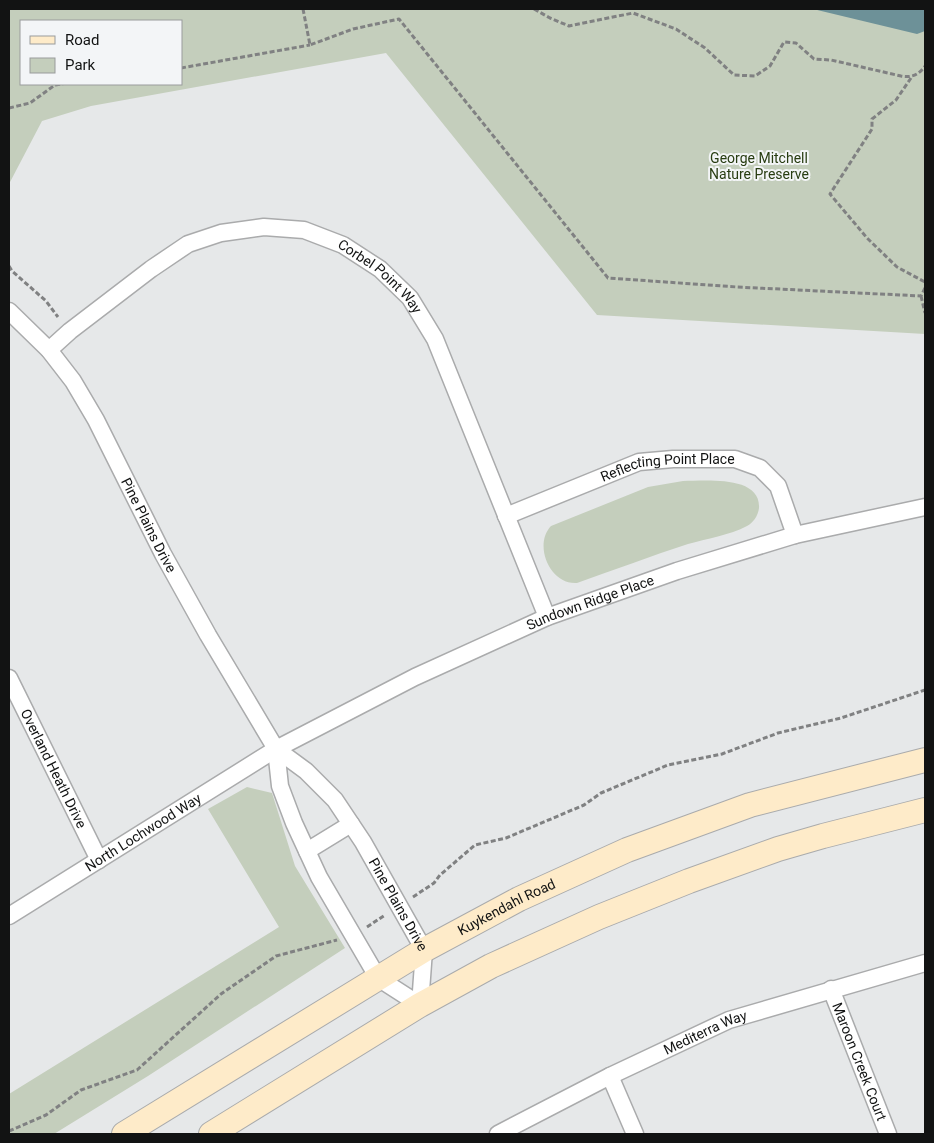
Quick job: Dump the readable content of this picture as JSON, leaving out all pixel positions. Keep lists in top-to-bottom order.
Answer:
{
  "streets": {
    "main road": ["Kuykendahl Road"],
    "street": [
      "Corbel Point Way",
      "Reflecting Point Place",
      "Pine Plains Drive",
      "Sundown Ridge Place",
      "Overland Heath Drive",
      "North Lochwood Way",
      "Mediterra Way",
      "Maroon Creek Court"
    ]
  },
  "crossings": [
    ["Corbel Point Way", "Reflecting Point Place"],
    ["Corbel Point Way", "Pine Plains Drive"],
    ["Corbel Point Way", "Sundown Ridge Place"],
    ["Reflecting Point Place", "Sundown Ridge Place"],
    ["Pine Plains Drive", "Sundown Ridge Place"],
    ["Pine Plains Drive", "North Lochwood Way"],
    ["Pine Plains Drive", "Kuykendahl Road"],
    ["Sundown Ridge Place", "North Lochwood Way"],
    ["Overland Heath Drive", "North Lochwood Way"],
    ["Mediterra Way", "Maroon Creek Court"]
  ],
  "parks": ["George Mitchell Nature Preserve"],
  "legend": ["Road", "Park"]
}
